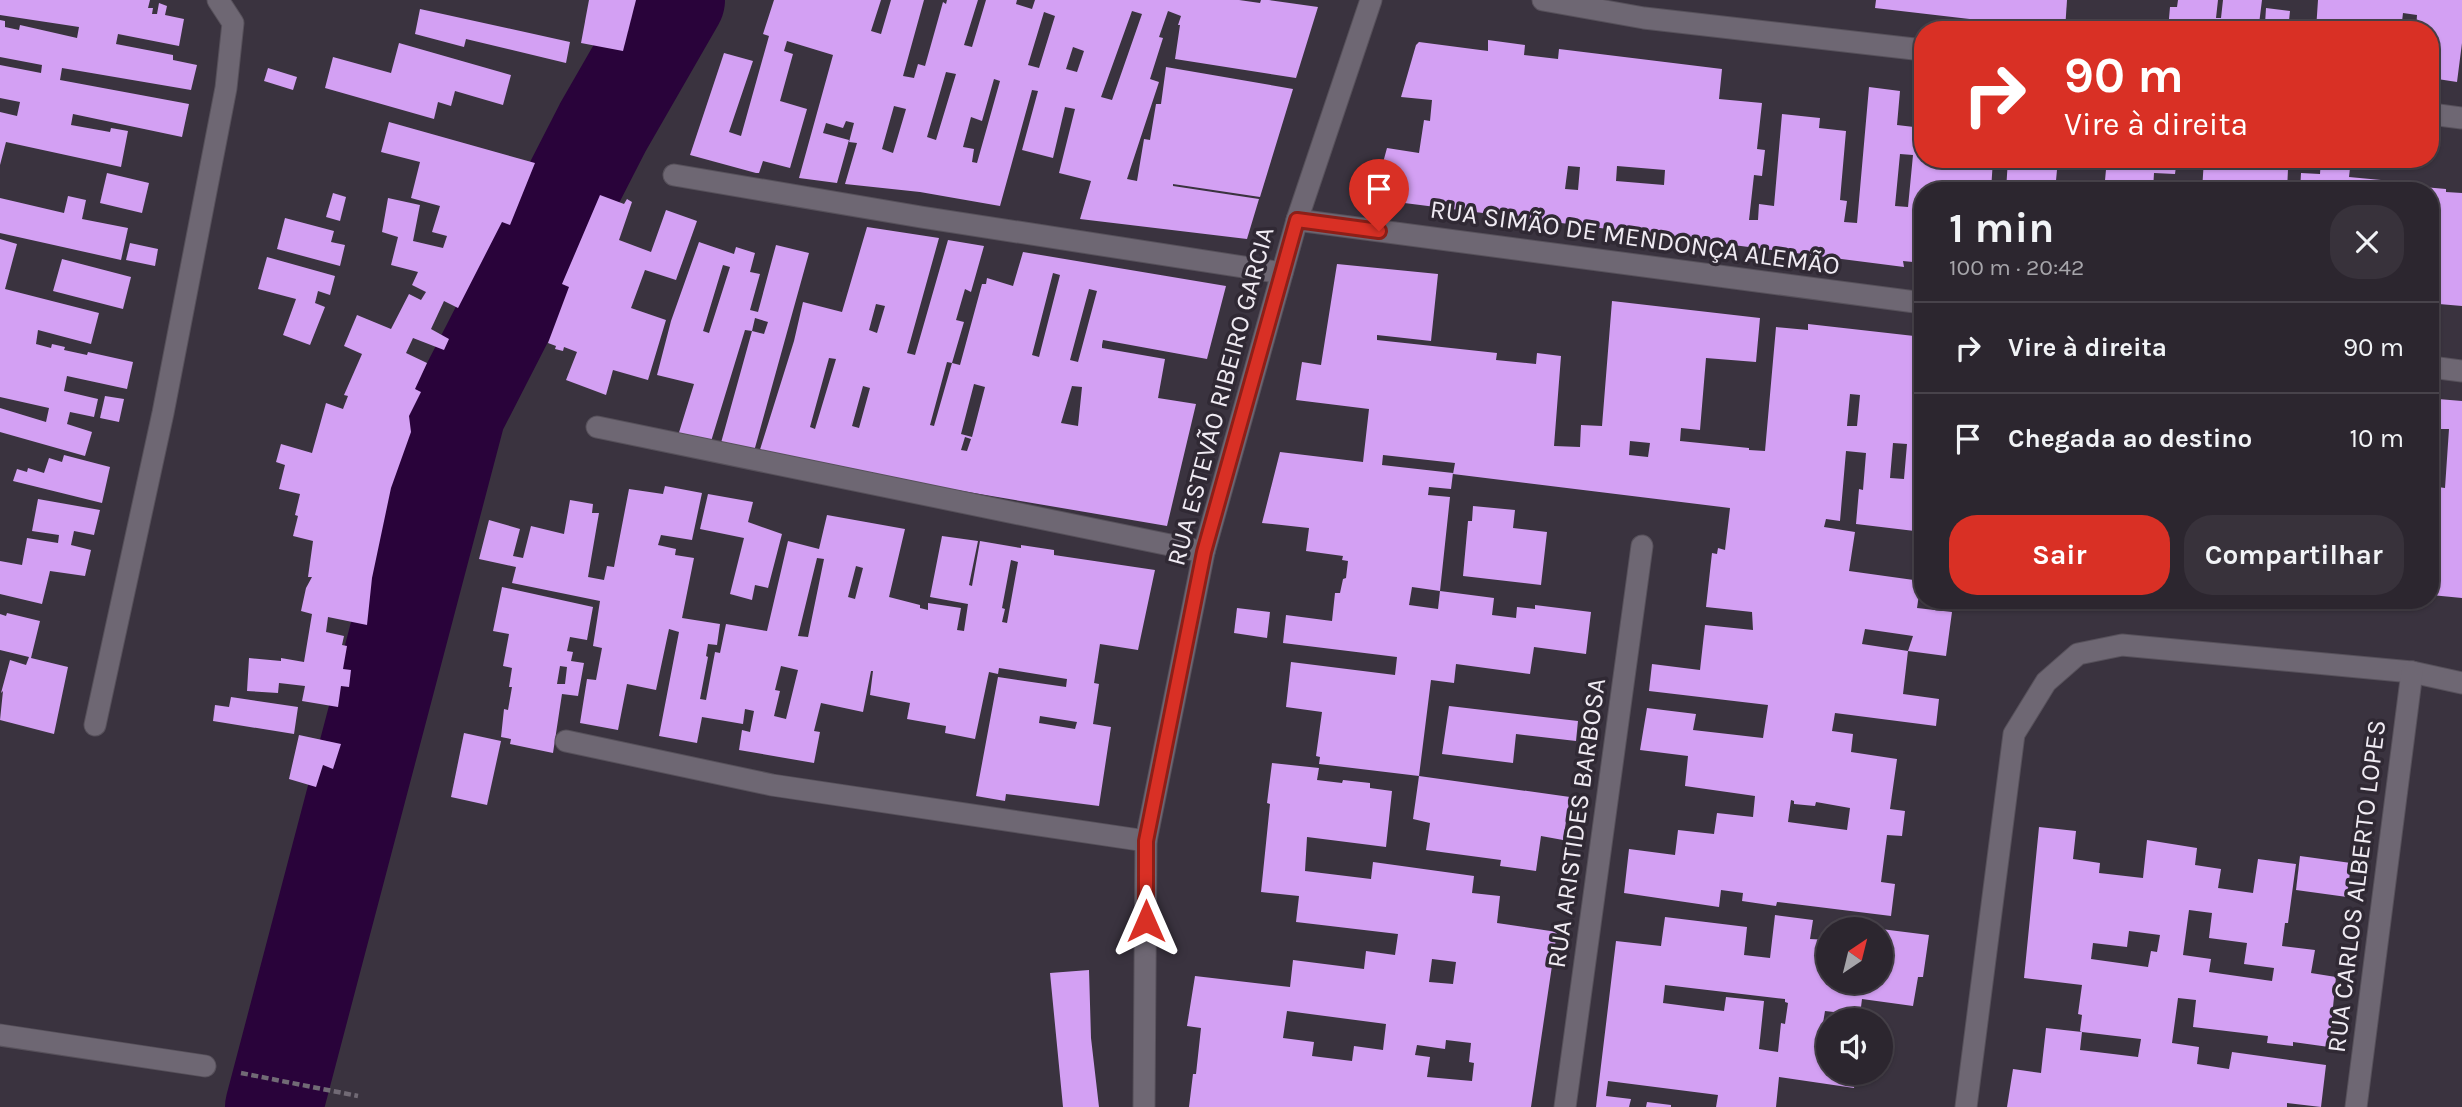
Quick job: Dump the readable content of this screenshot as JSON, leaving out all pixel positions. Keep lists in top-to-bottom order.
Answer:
{
  "streets": {
    "street": [
      "RUA SIMÃO DE MENDONÇA ALEMÃO",
      "RUA ESTEVÃO RIBEIRO GARCIA",
      "RUA ARISTIDES BARBOSA",
      "RUA CARLOS ALBERTO LOPES"
    ]
  },
  "crossings": [
    ["RUA SIMÃO DE MENDONÇA ALEMÃO", "RUA ESTEVÃO RIBEIRO GARCIA"]
  ],
  "north": "top right",
  "page": {
    "turn": ["90 m", "Vire à direita"],
    "heading": ["1 min", "100 m · 20:42"],
    "list": [
      {
        "name": "Vire à direita",
        "value": "90 m"
      },
      {
        "name": "Chegada ao destino",
        "value": "10 m"
      }
    ],
    "buttons": ["Sair", "Compartilhar"]
  }
}
